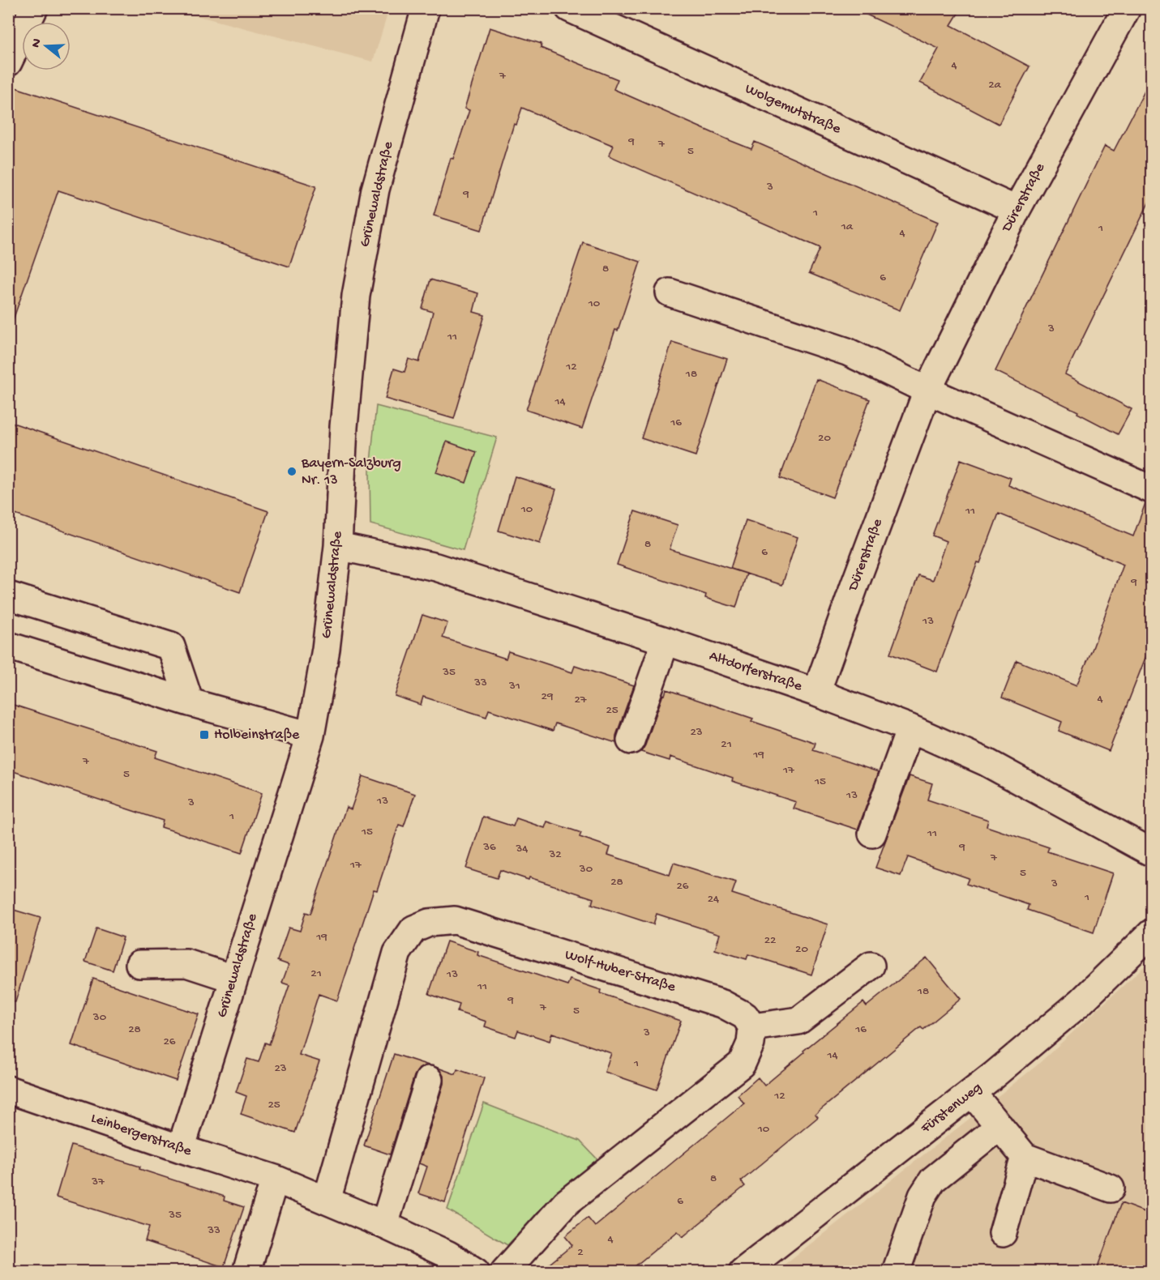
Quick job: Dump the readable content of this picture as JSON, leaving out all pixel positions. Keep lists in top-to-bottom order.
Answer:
{
  "streets": {
    "street": [
      "Wolgemutstraße",
      "Grünewaldstraße",
      "Dürerstraße",
      "Altdorferstraße",
      "Wolf-Huber-Straße",
      "Fürstenweg",
      "Leinbergerstraße"
    ]
  },
  "crossings": [
    ["Wolgemutstraße", "Dürerstraße"],
    ["Grünewaldstraße", "Altdorferstraße"],
    ["Grünewaldstraße", "Leinbergerstraße"],
    ["Dürerstraße", "Altdorferstraße"],
    ["Wolf-Huber-Straße", "Leinbergerstraße"]
  ],
  "places": {
    "other": ["Bayern-Salzburg Nr. 13"],
    "transit": ["Holbeinstraße"]
  },
  "house_numbers": [
    "4",
    "7",
    "2a",
    "9",
    "7",
    "5",
    "3",
    "9",
    "1",
    "1a",
    "1",
    "4",
    "8",
    "6",
    "10",
    "3",
    "11",
    "12",
    "18",
    "14",
    "16",
    "20",
    "10",
    "11",
    "8",
    "6",
    "9",
    "13",
    "35",
    "33",
    "31",
    "29",
    "4",
    "27",
    "25",
    "23",
    "21",
    "19",
    "7",
    "17",
    "5",
    "15",
    "13",
    "13",
    "3",
    "1",
    "15",
    "11",
    "36",
    "9",
    "34",
    "32",
    "7",
    "17",
    "30",
    "5",
    "28",
    "3",
    "26",
    "1",
    "24",
    "19",
    "22",
    "20",
    "21",
    "13",
    "11",
    "18",
    "9",
    "7",
    "5",
    "30",
    "28",
    "16",
    "3",
    "26",
    "14",
    "1",
    "23",
    "12",
    "25",
    "10",
    "8",
    "37",
    "6",
    "35",
    "33",
    "4",
    "2"
  ],
  "north": "left"
}
